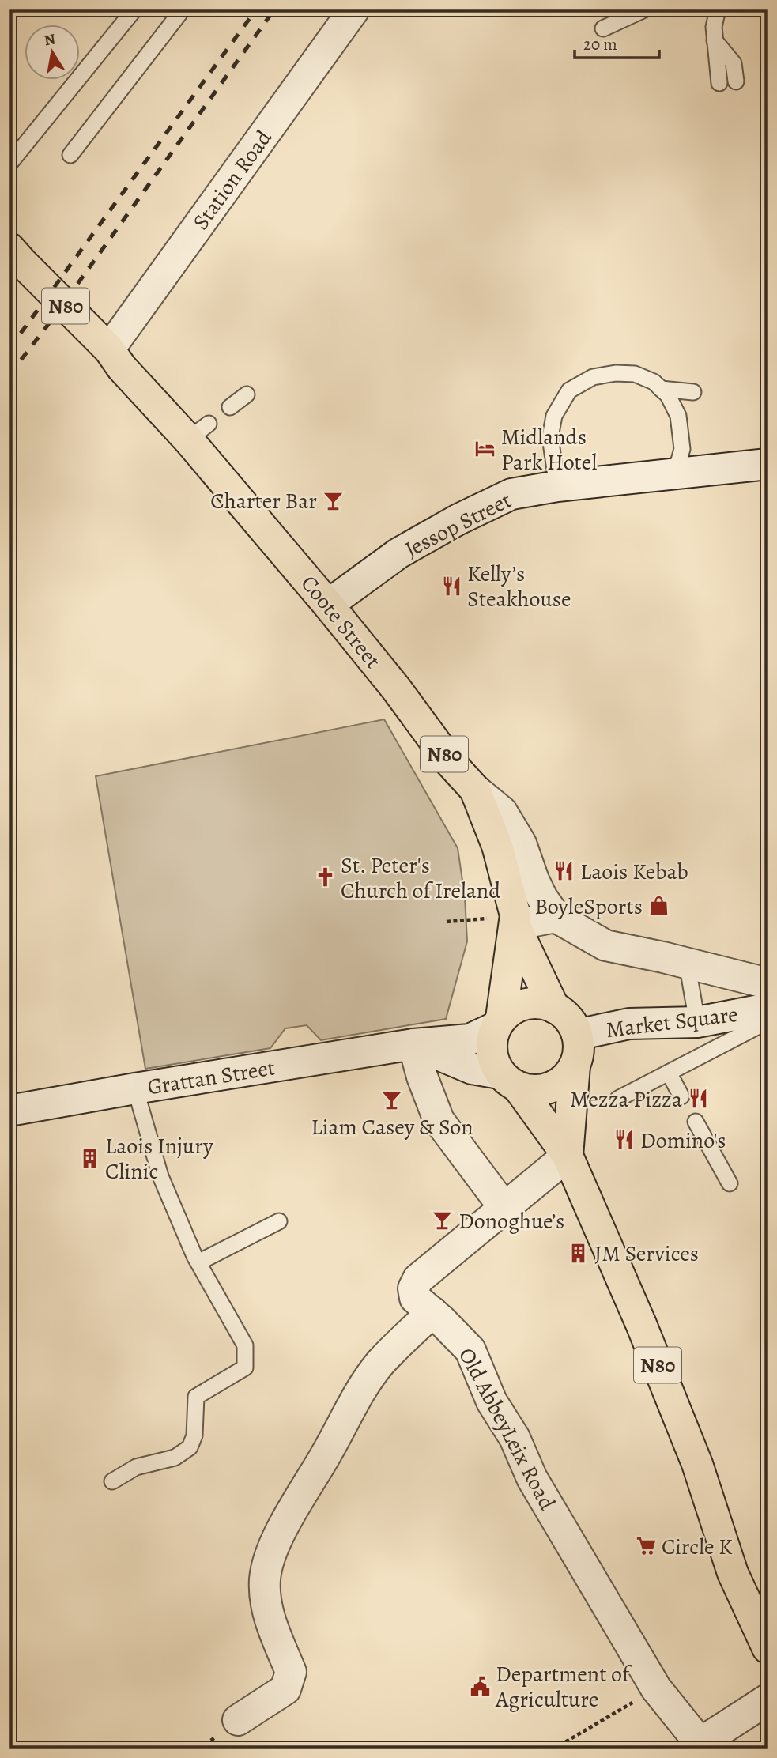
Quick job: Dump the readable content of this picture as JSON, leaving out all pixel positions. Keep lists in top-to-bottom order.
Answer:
{
  "streets": {
    "main road": ["N80", "Coote Street"],
    "street": [
      "Station Road",
      "Jessop Street",
      "Market Square",
      "Grattan Street",
      "Old AbbeyLeix Road"
    ]
  },
  "crossings": [
    ["Station Road", "N80"],
    ["Station Road", "Coote Street"],
    ["N80", "Coote Street"],
    ["N80", "Market Square"],
    ["N80", "Grattan Street"],
    ["N80", "Old AbbeyLeix Road"],
    ["Jessop Street", "Coote Street"],
    ["Coote Street", "Market Square"],
    ["Coote Street", "Grattan Street"],
    ["Market Square", "Grattan Street"]
  ],
  "places": {
    "hotel": ["Midlands Park Hotel"],
    "bar": ["Charter Bar", "Liam Casey & Son", "Donoghue’s"],
    "restaurant": [
      "Kelly’s Steakhouse",
      "Laois Kebab",
      "Mezza Pizza",
      "Domino's"
    ],
    "church": ["St. Peter's Church of Ireland"],
    "shop": ["BoyleSports"],
    "building": ["Laois Injury Clinic", "JM Services"],
    "supermarket": ["Circle K"],
    "public building": ["Department of Agriculture"]
  },
  "scale_bar": "20 m",
  "north": "top"
}
